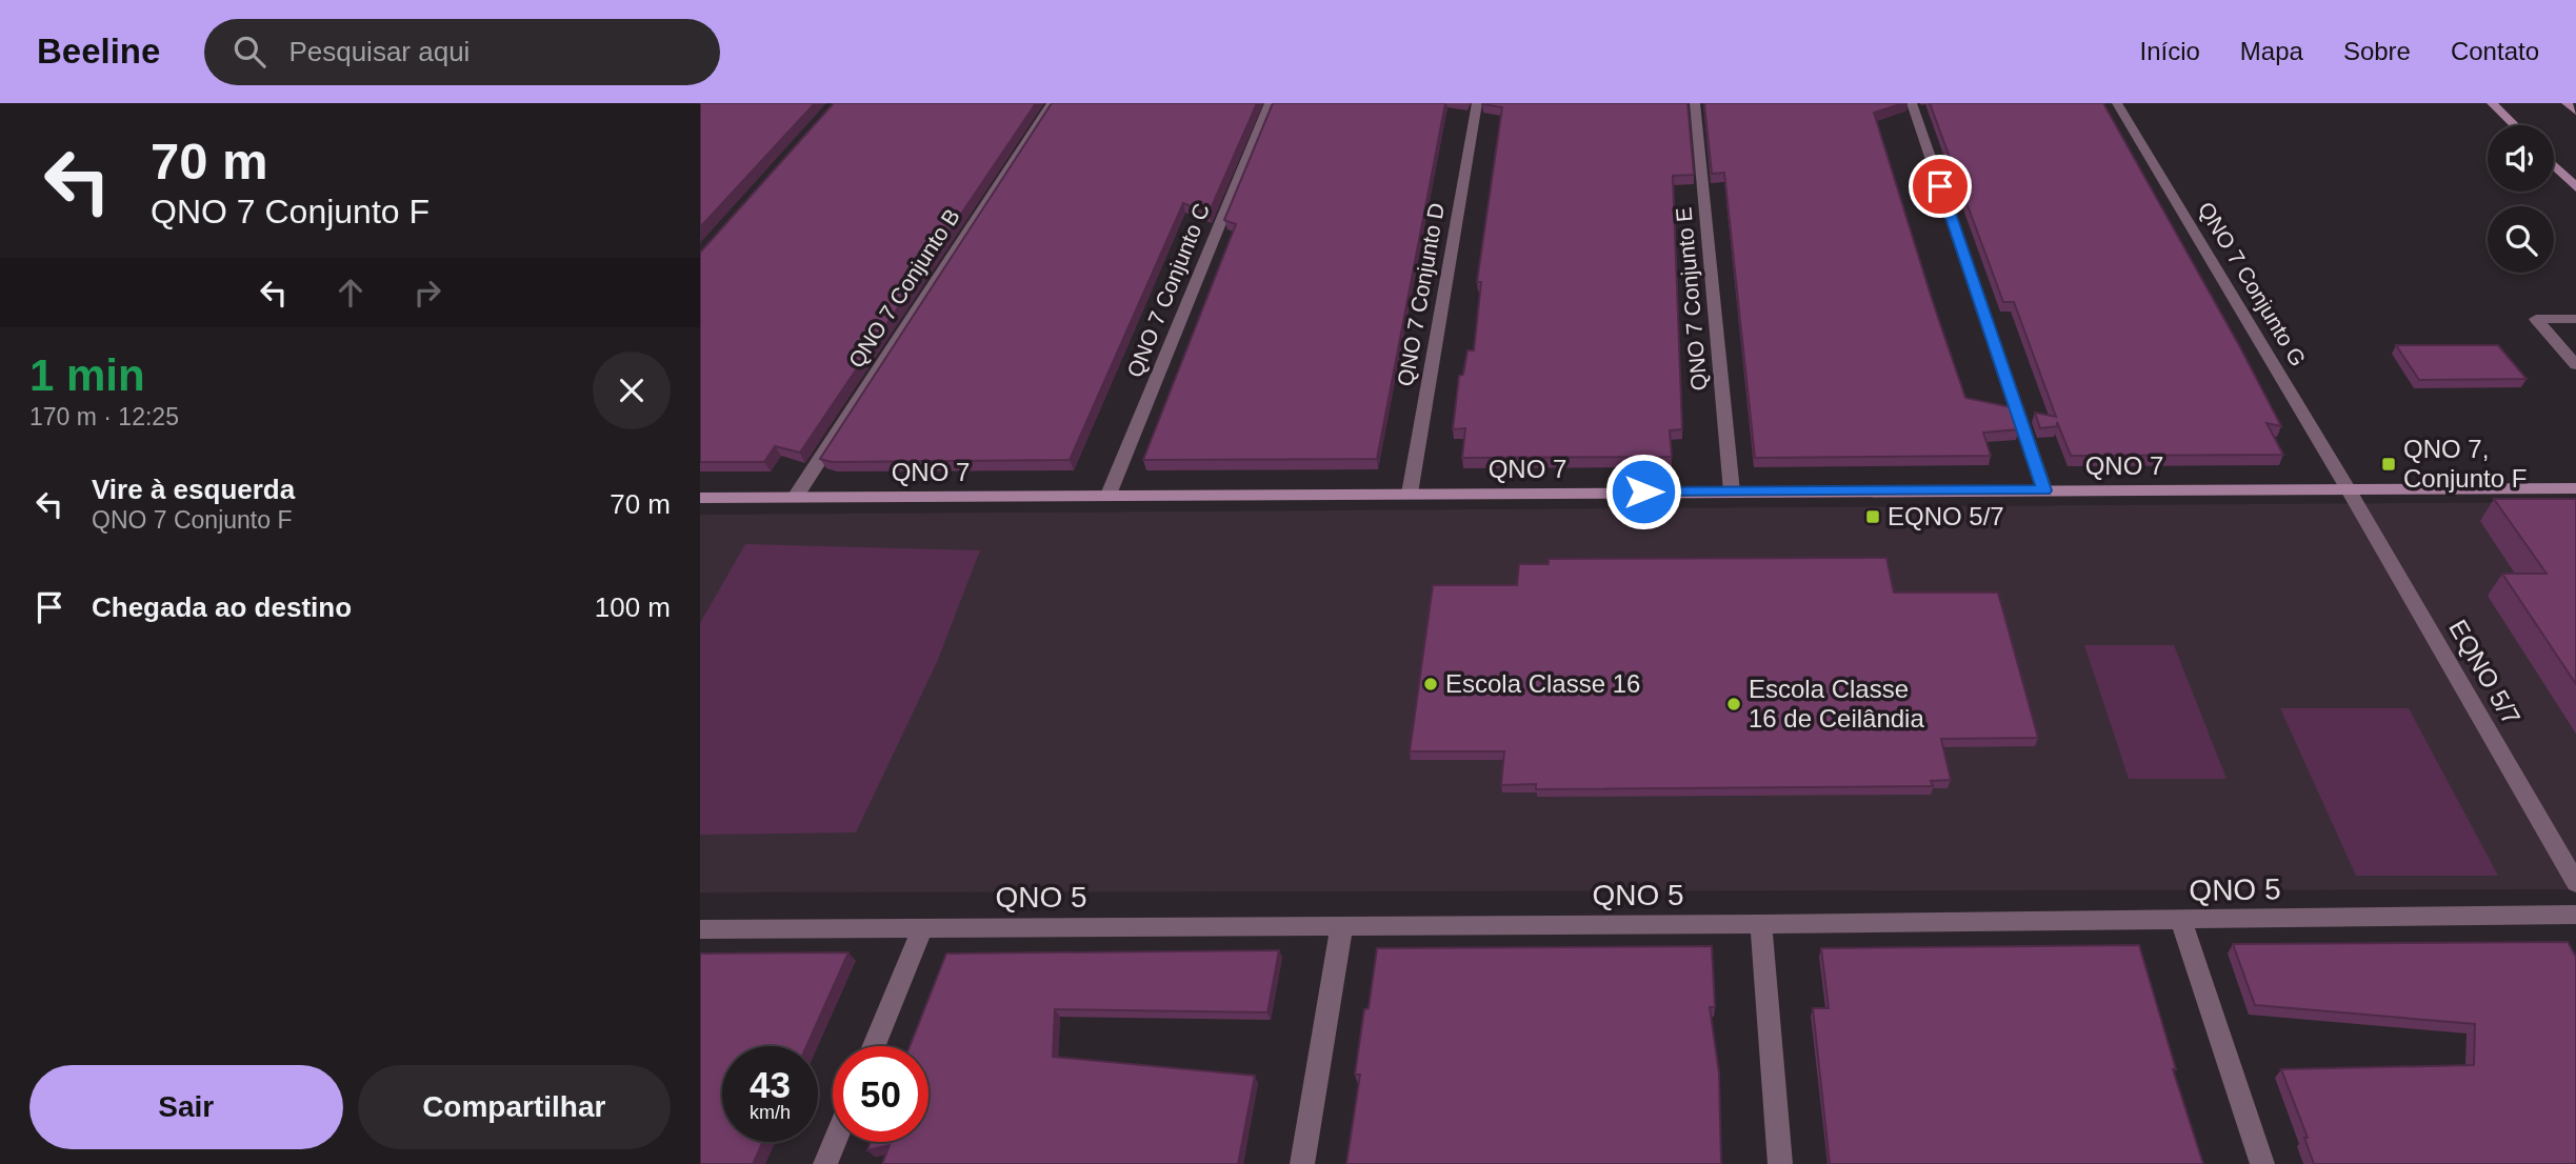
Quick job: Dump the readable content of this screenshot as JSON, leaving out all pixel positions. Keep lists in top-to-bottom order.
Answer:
{
  "streets": {
    "main road": ["QNO 7"],
    "street": [
      "QNO 7 Conjunto G",
      "QNO 7 Conjunto B",
      "QNO 7 Conjunto C",
      "QNO 7 Conjunto D",
      "QNO 7 Conjunto E",
      "EQNO 5/7",
      "QNO 5"
    ]
  },
  "crossings": [
    ["QNO 7 Conjunto G", "QNO 7"],
    ["QNO 7 Conjunto G", "EQNO 5/7"],
    ["QNO 7 Conjunto B", "QNO 7"],
    ["QNO 7 Conjunto C", "QNO 7"],
    ["QNO 7 Conjunto D", "QNO 7"],
    ["QNO 7 Conjunto E", "QNO 7"],
    ["QNO 7", "EQNO 5/7"]
  ],
  "places": {
    "transit": ["QNO 7, Conjunto F", "EQNO 5/7"],
    "other": ["Escola Classe 16", "Escola Classe 16 de Ceilândia"]
  },
  "page": {
    "header": "Beeline",
    "search": "Pesquisar aqui",
    "nav": [
      "Início",
      "Mapa",
      "Sobre",
      "Contato"
    ],
    "turn": ["70 m", "QNO 7 Conjunto F"],
    "heading": ["1 min", "170 m · 12:25"],
    "list": [
      {
        "name": "Vire à esquerda",
        "note": "QNO 7 Conjunto F",
        "value": "70 m"
      },
      {
        "name": "Chegada ao destino",
        "value": "100 m"
      }
    ],
    "speed": "43 km/h",
    "limit": "50",
    "buttons": ["Sair", "Compartilhar"]
  }
}
